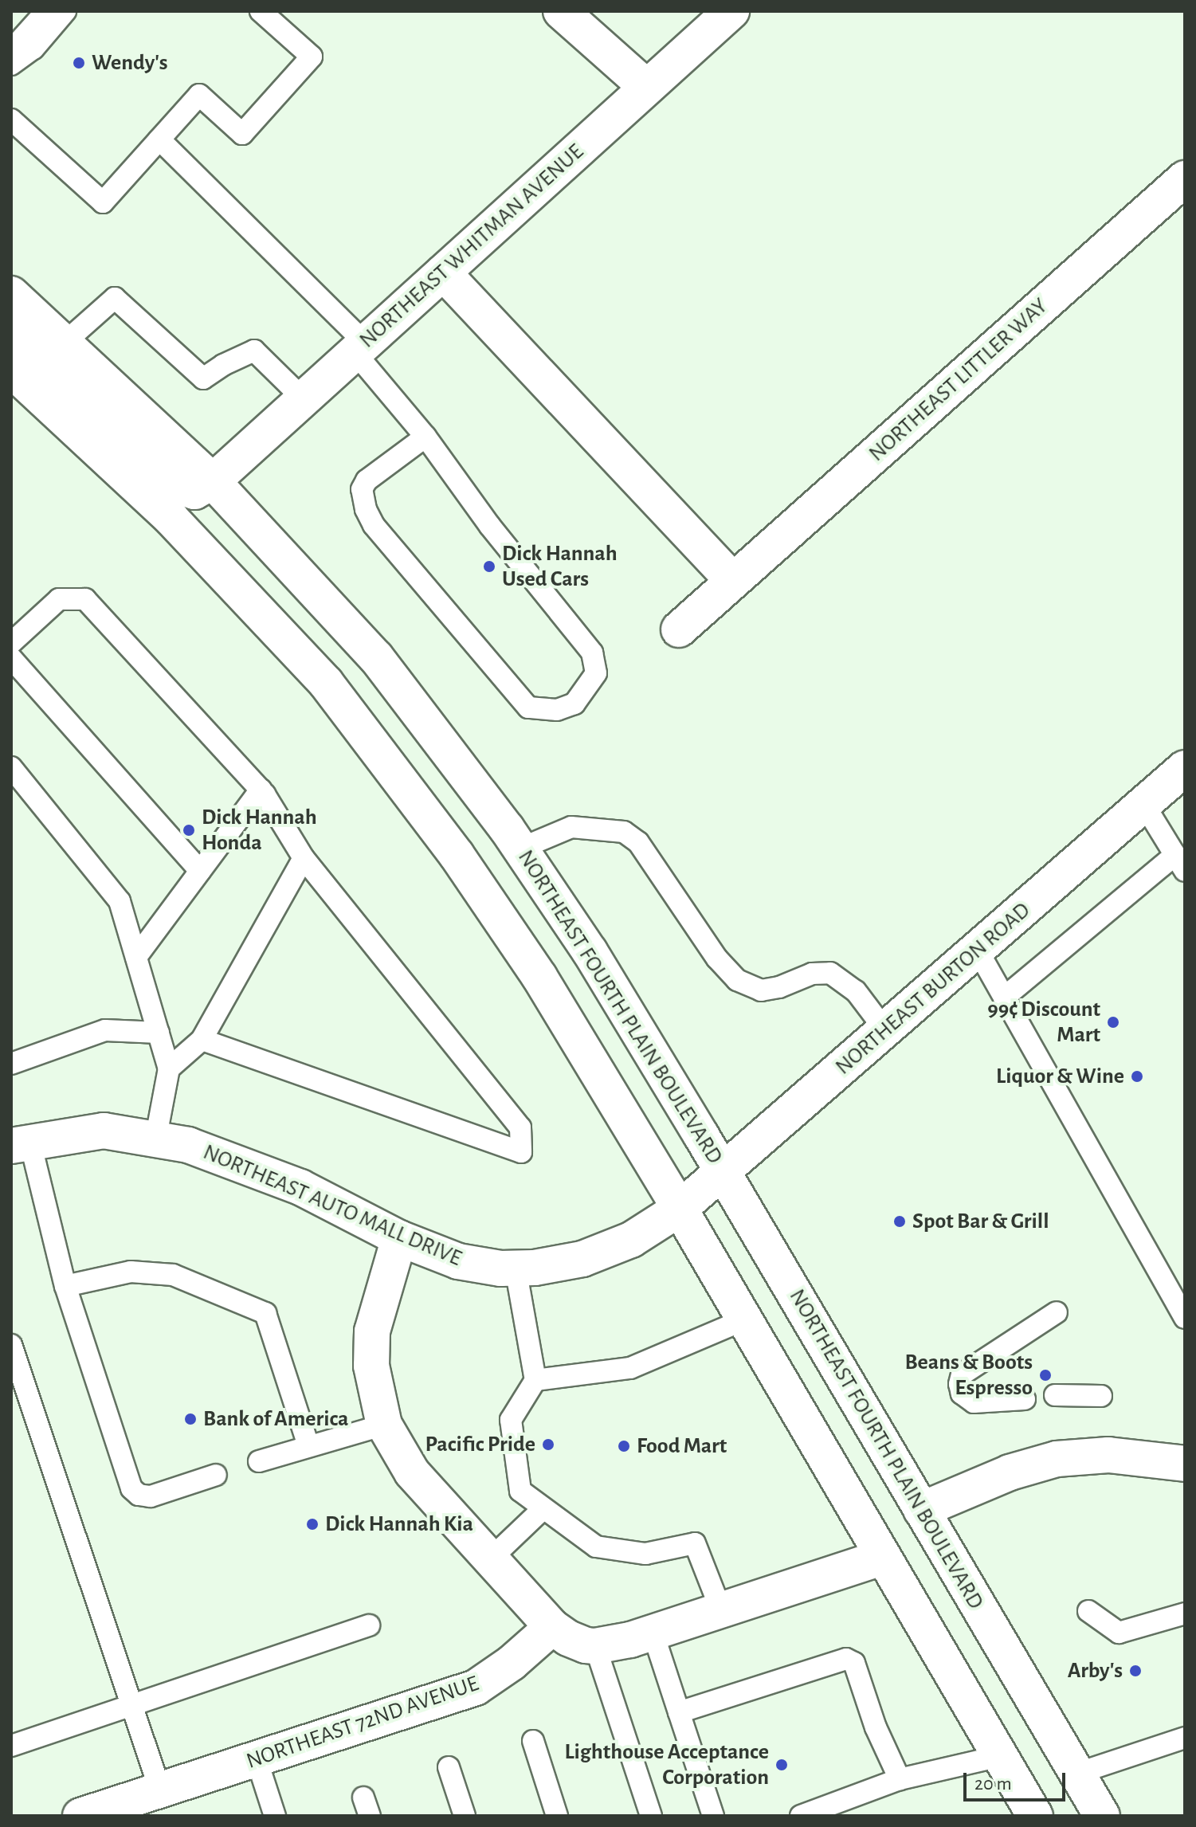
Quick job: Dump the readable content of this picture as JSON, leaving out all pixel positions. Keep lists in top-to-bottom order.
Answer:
{
  "streets": {
    "street": [
      "NORTHEAST WHITMAN AVENUE",
      "NORTHEAST LITTLER WAY",
      "NORTHEAST BURTON ROAD",
      "NORTHEAST FOURTH PLAIN BOULEVARD",
      "NORTHEAST AUTO MALL DRIVE",
      "NORTHEAST 72ND AVENUE"
    ]
  },
  "crossings": [
    ["NORTHEAST WHITMAN AVENUE", "NORTHEAST FOURTH PLAIN BOULEVARD"],
    ["NORTHEAST BURTON ROAD", "NORTHEAST FOURTH PLAIN BOULEVARD"],
    ["NORTHEAST BURTON ROAD", "NORTHEAST AUTO MALL DRIVE"]
  ],
  "places": [
    "Wendy's",
    "Dick Hannah Used Cars",
    "Dick Hannah Honda",
    "99¢ Discount Mart",
    "Liquor & Wine",
    "Spot Bar & Grill",
    "Beans & Boots Espresso",
    "Bank of America",
    "Pacific Pride",
    "Food Mart",
    "Dick Hannah Kia",
    "Arby's",
    "Lighthouse Acceptance Corporation"
  ],
  "scale_bar": "20 m"
}
